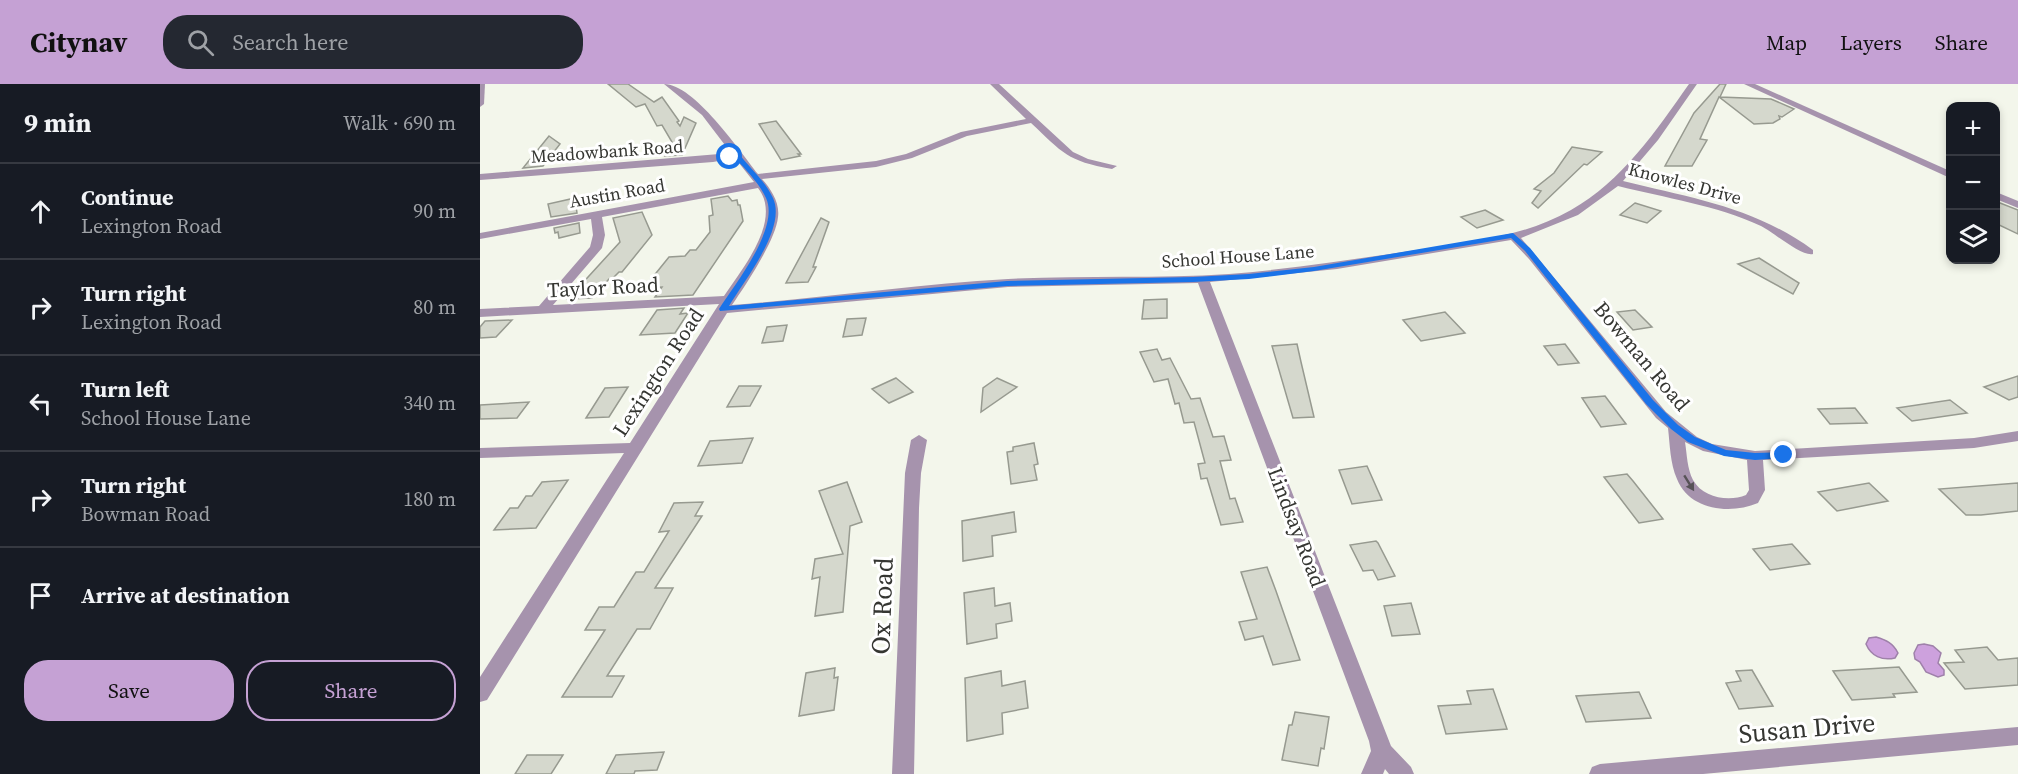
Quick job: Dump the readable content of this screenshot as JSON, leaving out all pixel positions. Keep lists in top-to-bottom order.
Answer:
{
  "streets": {
    "street": [
      "Meadowbank Road",
      "Knowles Drive",
      "Austin Road",
      "School House Lane",
      "Taylor Road",
      "Bowman Road",
      "Lexington Road",
      "Lindsay Road",
      "Ox Road",
      "Susan Drive"
    ]
  },
  "crossings": [
    ["Meadowbank Road", "Lexington Road"],
    ["Knowles Drive", "School House Lane"],
    ["Austin Road", "Lexington Road"],
    ["School House Lane", "Taylor Road"],
    ["School House Lane", "Bowman Road"],
    ["School House Lane", "Lexington Road"],
    ["School House Lane", "Lindsay Road"],
    ["Taylor Road", "Lexington Road"]
  ],
  "page": {
    "header": "Citynav",
    "search": "Search here",
    "nav": ["Map", "Layers", "Share"],
    "heading": ["9 min", "Walk · 690 m"],
    "map_buttons": ["+", "−"],
    "list": [
      ["Continue", "Lexington Road", "90 m"],
      ["Turn right", "Lexington Road", "80 m"],
      ["Turn left", "School House Lane", "340 m"],
      ["Turn right", "Bowman Road", "180 m"],
      "Arrive at destination"
    ],
    "buttons": ["Save", "Share"]
  }
}
